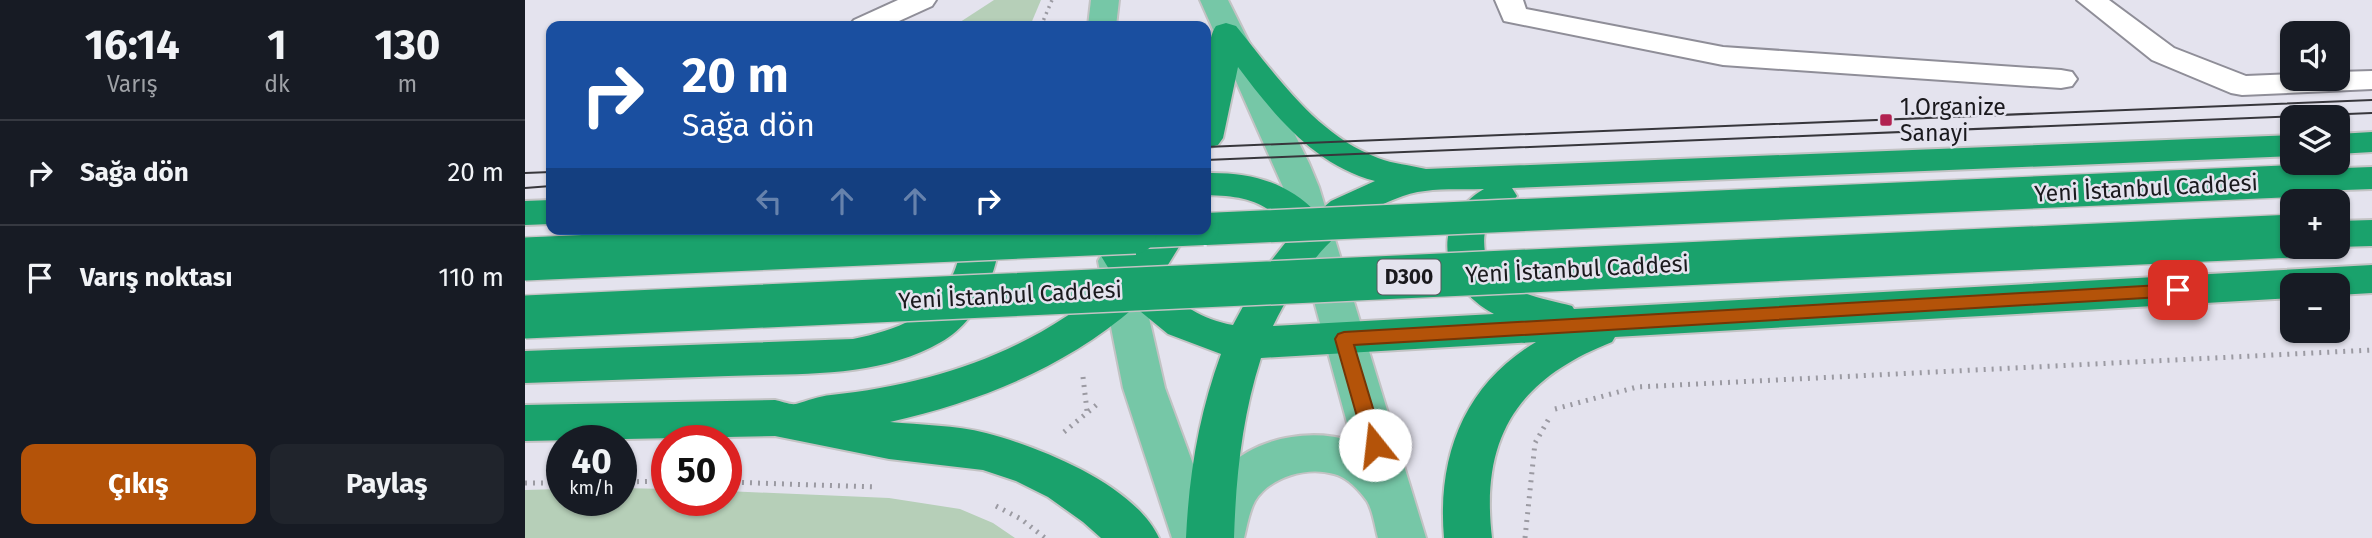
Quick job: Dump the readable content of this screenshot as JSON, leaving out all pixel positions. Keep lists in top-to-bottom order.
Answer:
{
  "streets": {
    "highway": ["Yeni İstanbul Caddesi", "D300"]
  },
  "places": {
    "transit": ["1.Organize Sanayi"]
  },
  "page": {
    "eta": [
      "16:14",
      "Varış",
      "1",
      "dk",
      "130",
      "m"
    ],
    "map_buttons": ["+", "−"],
    "turn": ["20 m", "Sağa dön"],
    "list": [
      {
        "name": "Sağa dön",
        "value": "20 m"
      },
      {
        "name": "Varış noktası",
        "value": "110 m"
      }
    ],
    "speed": "40 km/h",
    "limit": "50",
    "buttons": ["Çıkış", "Paylaş"]
  }
}
